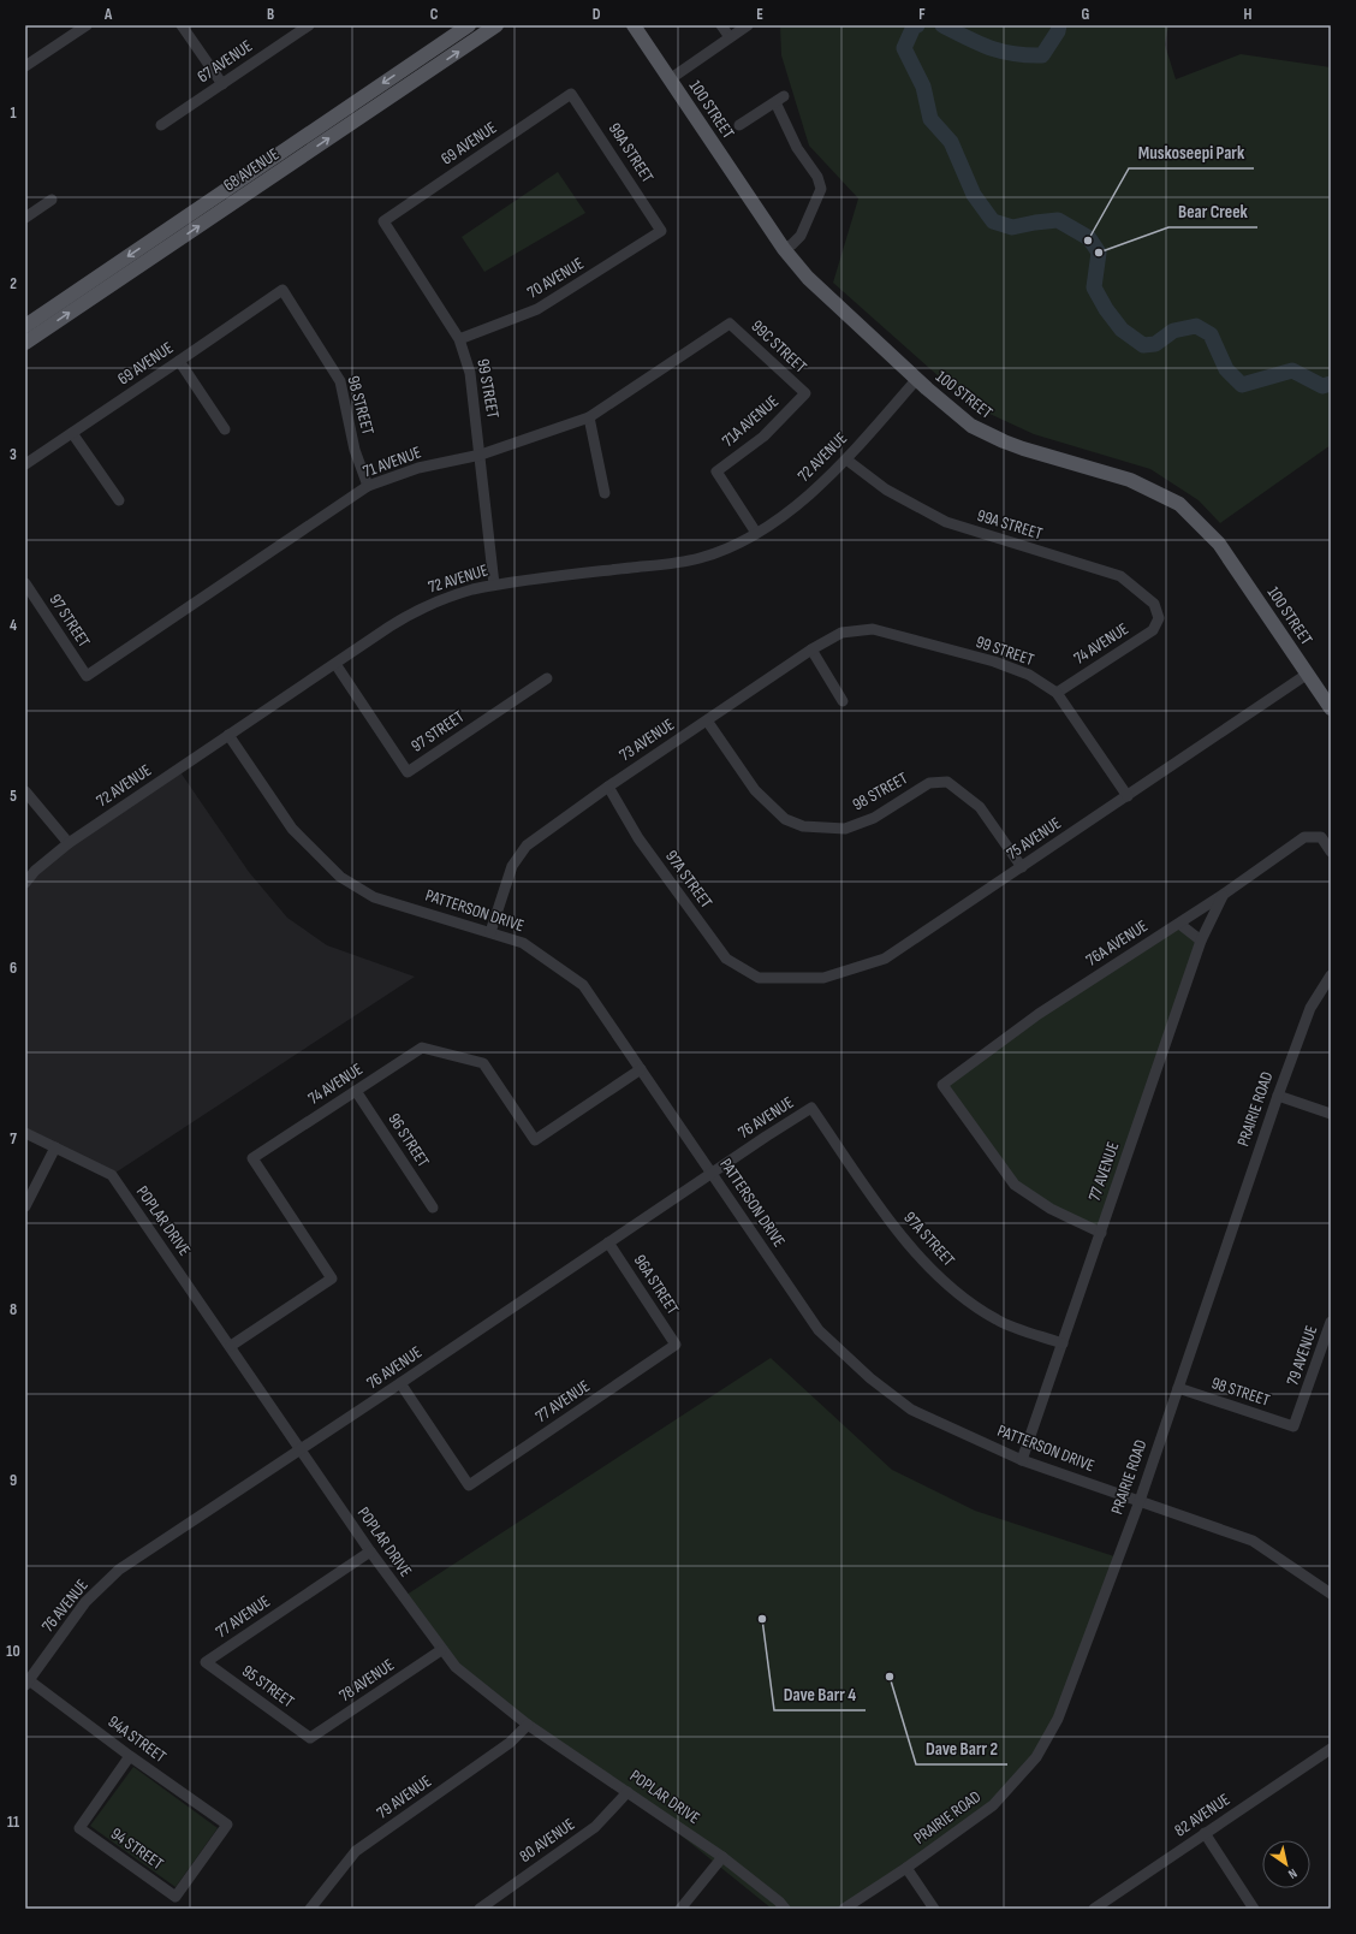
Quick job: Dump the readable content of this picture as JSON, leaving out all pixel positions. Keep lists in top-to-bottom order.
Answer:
{
  "streets": {
    "main road": ["100 STREET", "68 AVENUE"],
    "street": [
      "67 AVENUE",
      "69 AVENUE",
      "99A STREET",
      "70 AVENUE",
      "99C STREET",
      "99 STREET",
      "98 STREET",
      "71A AVENUE",
      "72 AVENUE",
      "71 AVENUE",
      "97 STREET",
      "74 AVENUE",
      "73 AVENUE",
      "75 AVENUE",
      "97A STREET",
      "PATTERSON DRIVE",
      "76A AVENUE",
      "PRAIRIE ROAD",
      "76 AVENUE",
      "96 STREET",
      "77 AVENUE",
      "POPLAR DRIVE",
      "96A STREET",
      "79 AVENUE",
      "78 AVENUE",
      "95 STREET",
      "94A STREET",
      "82 AVENUE",
      "80 AVENUE",
      "94 STREET"
    ]
  },
  "crossings": [
    ["100 STREET", "72 AVENUE"],
    ["100 STREET", "75 AVENUE"],
    ["69 AVENUE", "99A STREET"],
    ["69 AVENUE", "99 STREET"],
    ["69 AVENUE", "98 STREET"],
    ["99A STREET", "70 AVENUE"],
    ["99A STREET", "72 AVENUE"],
    ["99A STREET", "74 AVENUE"],
    ["70 AVENUE", "99 STREET"],
    ["99C STREET", "71A AVENUE"],
    ["99C STREET", "71 AVENUE"],
    ["99 STREET", "72 AVENUE"],
    ["99 STREET", "71 AVENUE"],
    ["99 STREET", "74 AVENUE"],
    ["99 STREET", "73 AVENUE"],
    ["99 STREET", "75 AVENUE"],
    ["98 STREET", "71 AVENUE"],
    ["98 STREET", "73 AVENUE"],
    ["98 STREET", "75 AVENUE"],
    ["98 STREET", "PRAIRIE ROAD"],
    ["98 STREET", "79 AVENUE"],
    ["71A AVENUE", "72 AVENUE"],
    ["72 AVENUE", "97 STREET"],
    ["72 AVENUE", "PATTERSON DRIVE"],
    ["71 AVENUE", "97 STREET"],
    ["74 AVENUE", "PATTERSON DRIVE"],
    ["74 AVENUE", "96 STREET"],
    ["74 AVENUE", "POPLAR DRIVE"],
    ["73 AVENUE", "97A STREET"],
    ["73 AVENUE", "PATTERSON DRIVE"],
    ["75 AVENUE", "97A STREET"],
    ["97A STREET", "76 AVENUE"],
    ["97A STREET", "77 AVENUE"],
    ["PATTERSON DRIVE", "PRAIRIE ROAD"],
    ["PATTERSON DRIVE", "76 AVENUE"],
    ["PATTERSON DRIVE", "77 AVENUE"],
    ["76A AVENUE", "77 AVENUE"],
    ["76 AVENUE", "77 AVENUE"],
    ["76 AVENUE", "POPLAR DRIVE"],
    ["76 AVENUE", "96A STREET"],
    ["76 AVENUE", "94A STREET"],
    ["77 AVENUE", "POPLAR DRIVE"],
    ["77 AVENUE", "96A STREET"],
    ["77 AVENUE", "95 STREET"],
    ["POPLAR DRIVE", "79 AVENUE"],
    ["POPLAR DRIVE", "78 AVENUE"],
    ["POPLAR DRIVE", "80 AVENUE"],
    ["78 AVENUE", "95 STREET"],
    ["94A STREET", "94 STREET"]
  ],
  "places": [
    "Muskoseepi Park",
    "Bear Creek",
    "Dave Barr 4",
    "Dave Barr 2"
  ],
  "north": "bottom right",
  "grid": {
    "columns": [
      "A",
      "B",
      "C",
      "D",
      "E",
      "F",
      "G",
      "H"
    ],
    "rows": [
      "1",
      "2",
      "3",
      "4",
      "5",
      "6",
      "7",
      "8",
      "9",
      "10",
      "11"
    ]
  }
}
